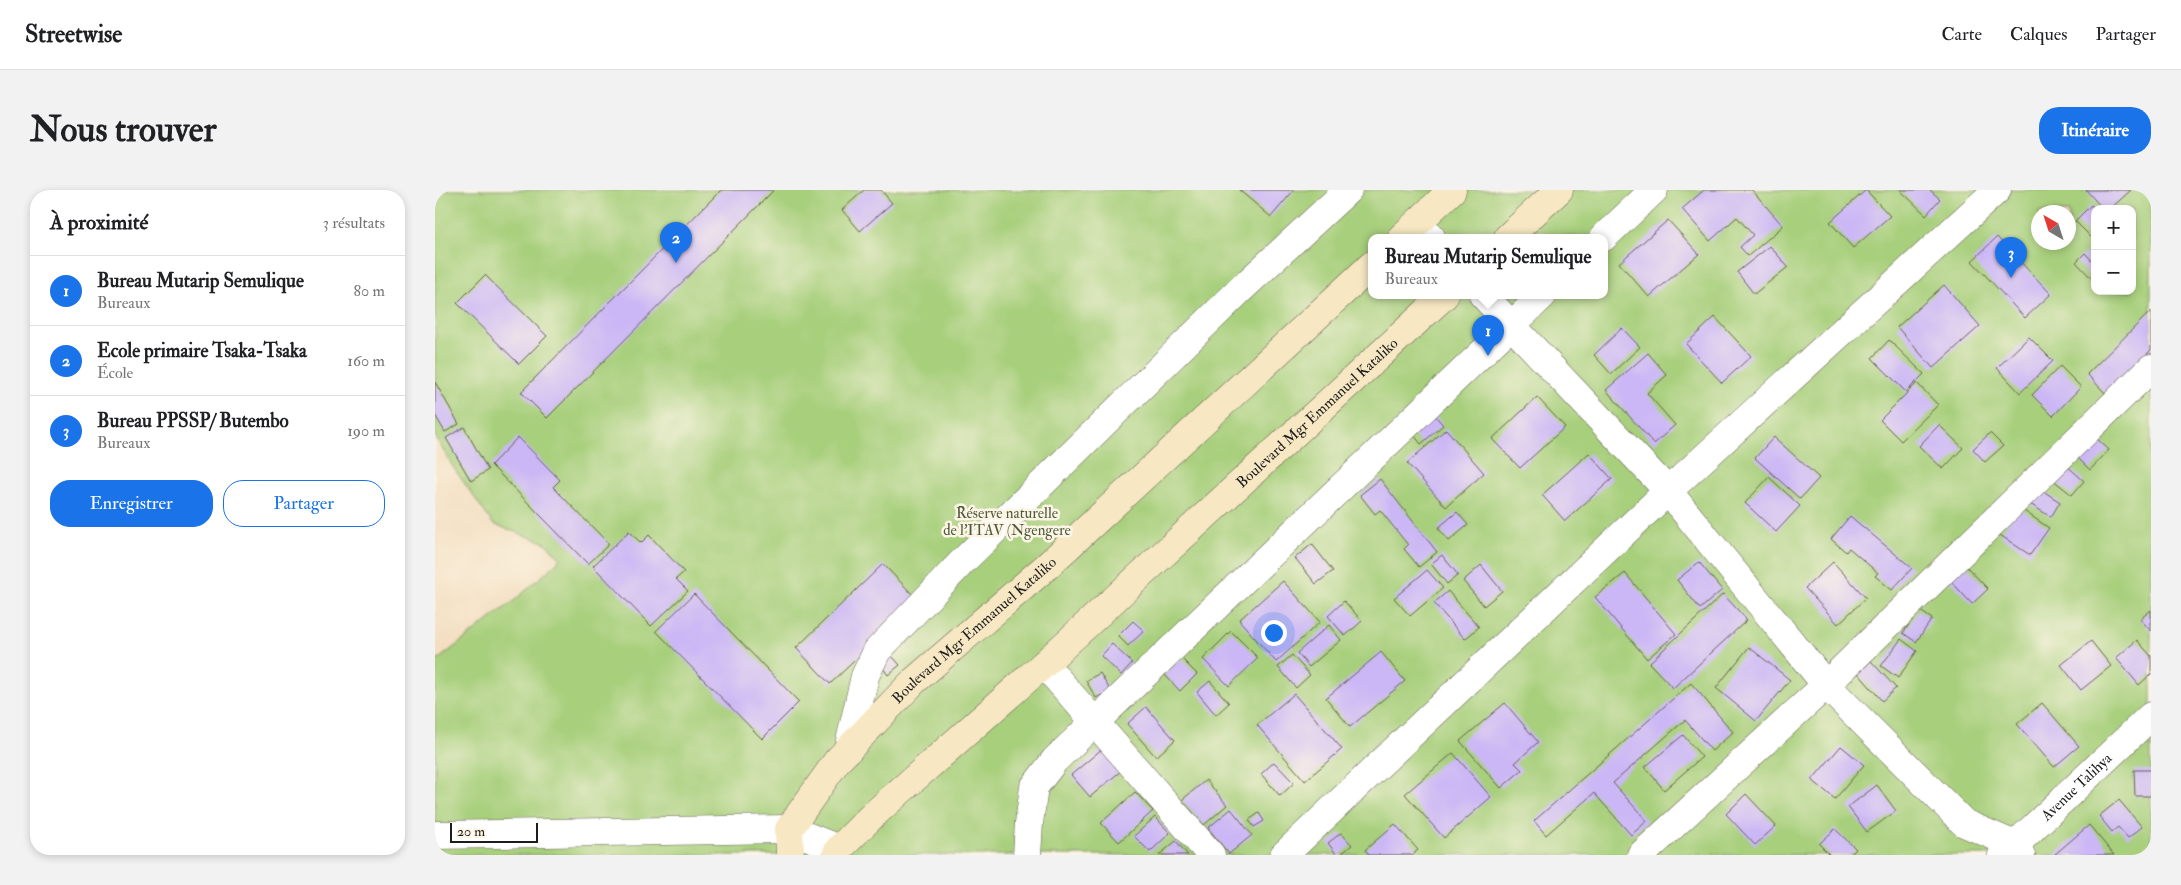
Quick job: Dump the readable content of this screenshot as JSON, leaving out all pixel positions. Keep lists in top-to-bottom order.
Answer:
{
  "streets": {
    "street": ["Boulevard Mgr Emmanuel Kataliko", "Avenue Talihya"]
  },
  "parks": ["Réserve naturelle de l'ITAV (Ngengere"],
  "scale_bar": "20 m",
  "north": "top left",
  "page": {
    "header": "Streetwise",
    "nav": ["Carte", "Calques", "Partager"],
    "buttons": [
      "Itinéraire",
      ["Enregistrer", "Partager"]
    ],
    "title": "Nous trouver",
    "heading": ["À proximité", "3 résultats"],
    "map_buttons": ["+", "−"],
    "pins": ["2", "3", "1"],
    "popup": ["Bureau Mutarip Semulique", "Bureaux"],
    "list": [
      {
        "mark": "1",
        "name": "Bureau Mutarip Semulique",
        "note": "Bureaux",
        "value": "80 m"
      },
      {
        "mark": "2",
        "name": "Ecole primaire Tsaka-Tsaka",
        "note": "École",
        "value": "160 m"
      },
      {
        "mark": "3",
        "name": "Bureau PPSSP/ Butembo",
        "note": "Bureaux",
        "value": "190 m"
      }
    ],
    "scale": "20 m"
  }
}
